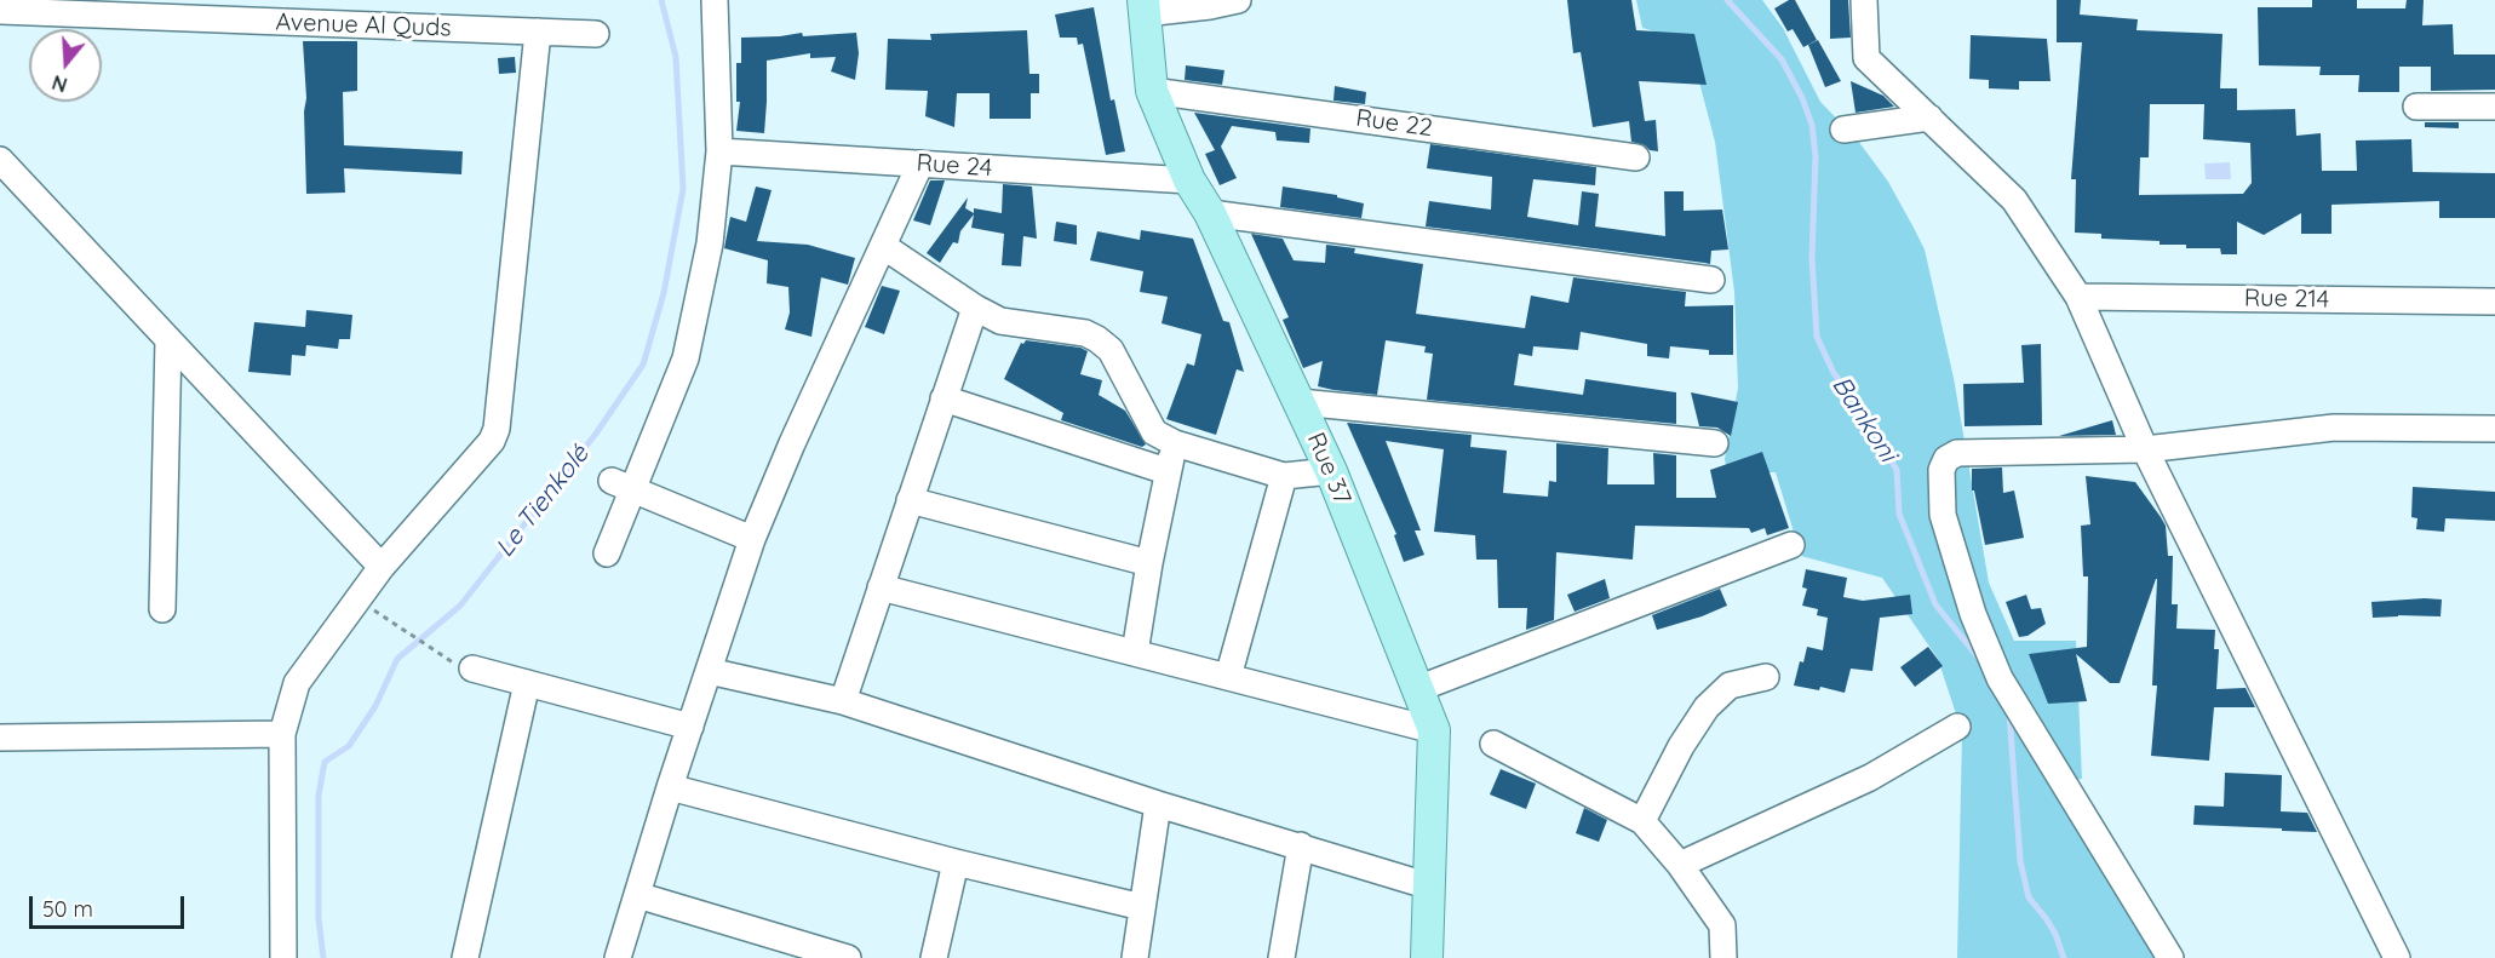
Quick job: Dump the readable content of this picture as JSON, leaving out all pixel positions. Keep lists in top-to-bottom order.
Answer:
{
  "streets": {
    "main road": ["Rue 37"],
    "street": [
      "Avenue Al Quds",
      "Rue 22",
      "Rue 24",
      "Rue 214"
    ]
  },
  "crossings": [
    ["Rue 22", "Rue 37"],
    ["Rue 24", "Rue 37"]
  ],
  "water": ["Bankoni", "Le Tienkolé"],
  "scale_bar": "50 m",
  "north": "bottom"
}
